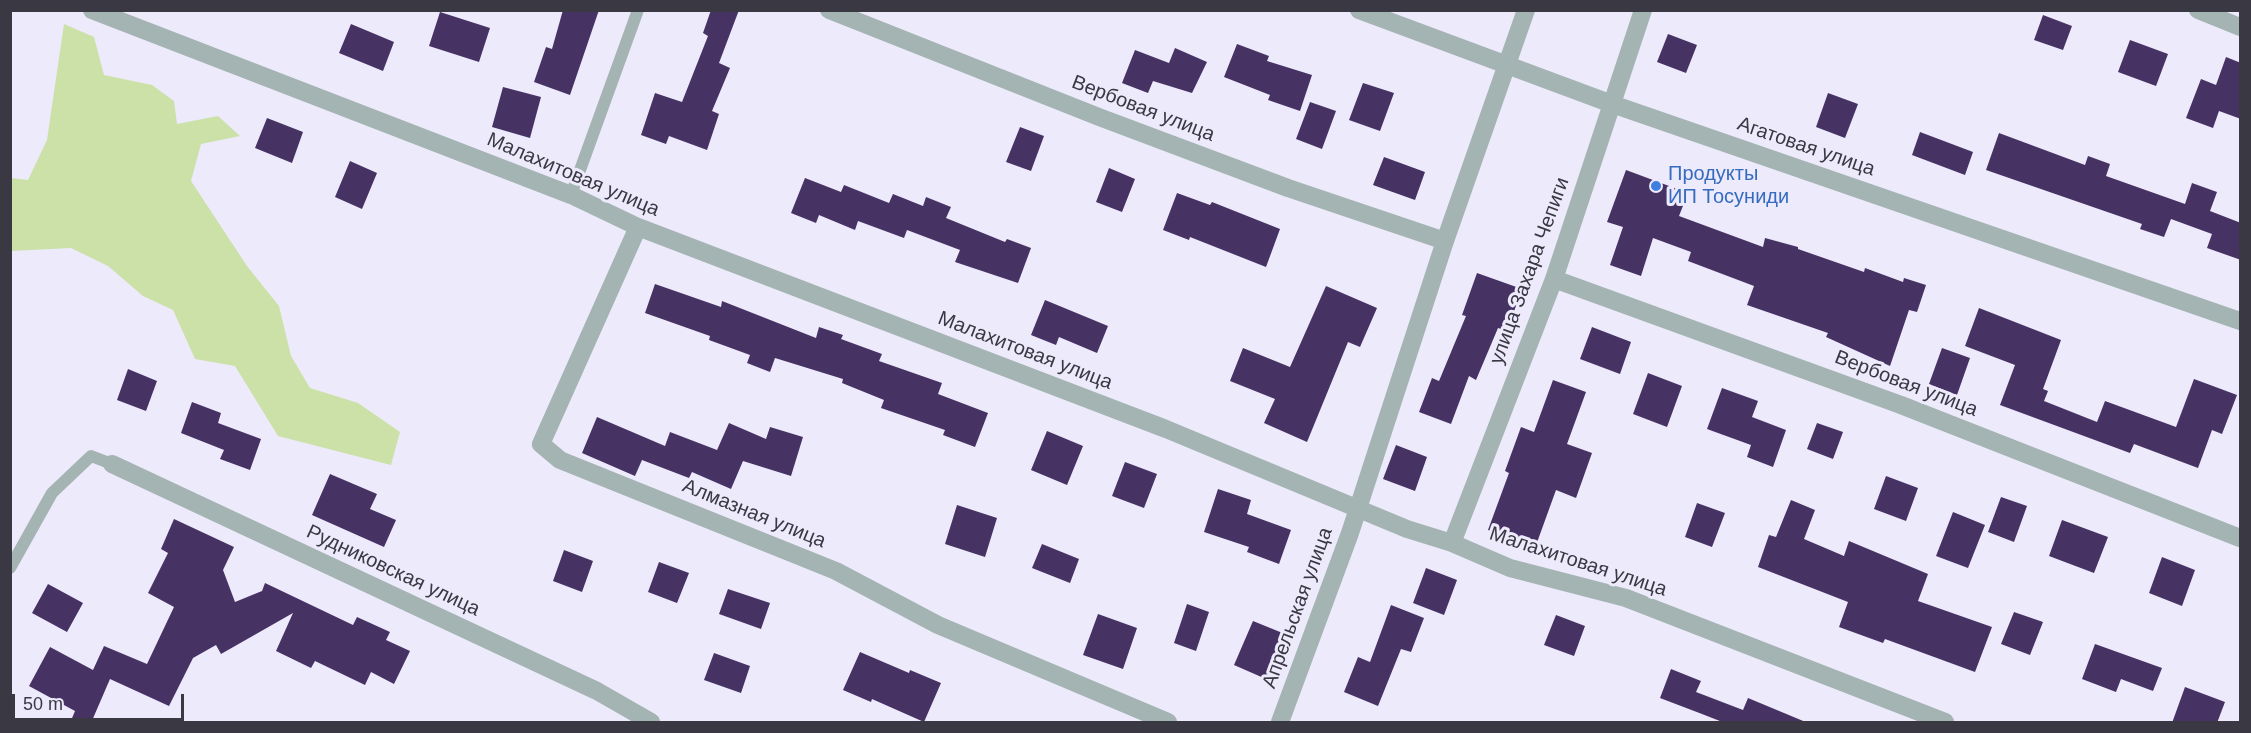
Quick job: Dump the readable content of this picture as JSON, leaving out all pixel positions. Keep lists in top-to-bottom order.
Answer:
{
  "streets": {
    "street": [
      "Вербовая улица",
      "Агатовая улица",
      "Малахитовая улица",
      "улица Захара Чепиги",
      "Алмазная улица",
      "Рудниковская улица",
      "Апрельская улица"
    ]
  },
  "crossings": [
    ["Вербовая улица", "улица Захара Чепиги"],
    ["Вербовая улица", "Апрельская улица"],
    ["Агатовая улица", "улица Захара Чепиги"],
    ["Агатовая улица", "Апрельская улица"],
    ["Малахитовая улица", "улица Захара Чепиги"],
    ["Малахитовая улица", "Алмазная улица"],
    ["Малахитовая улица", "Апрельская улица"]
  ],
  "places": ["Продукты ИП Тосуниди"],
  "scale_bar": "50 m"
}
